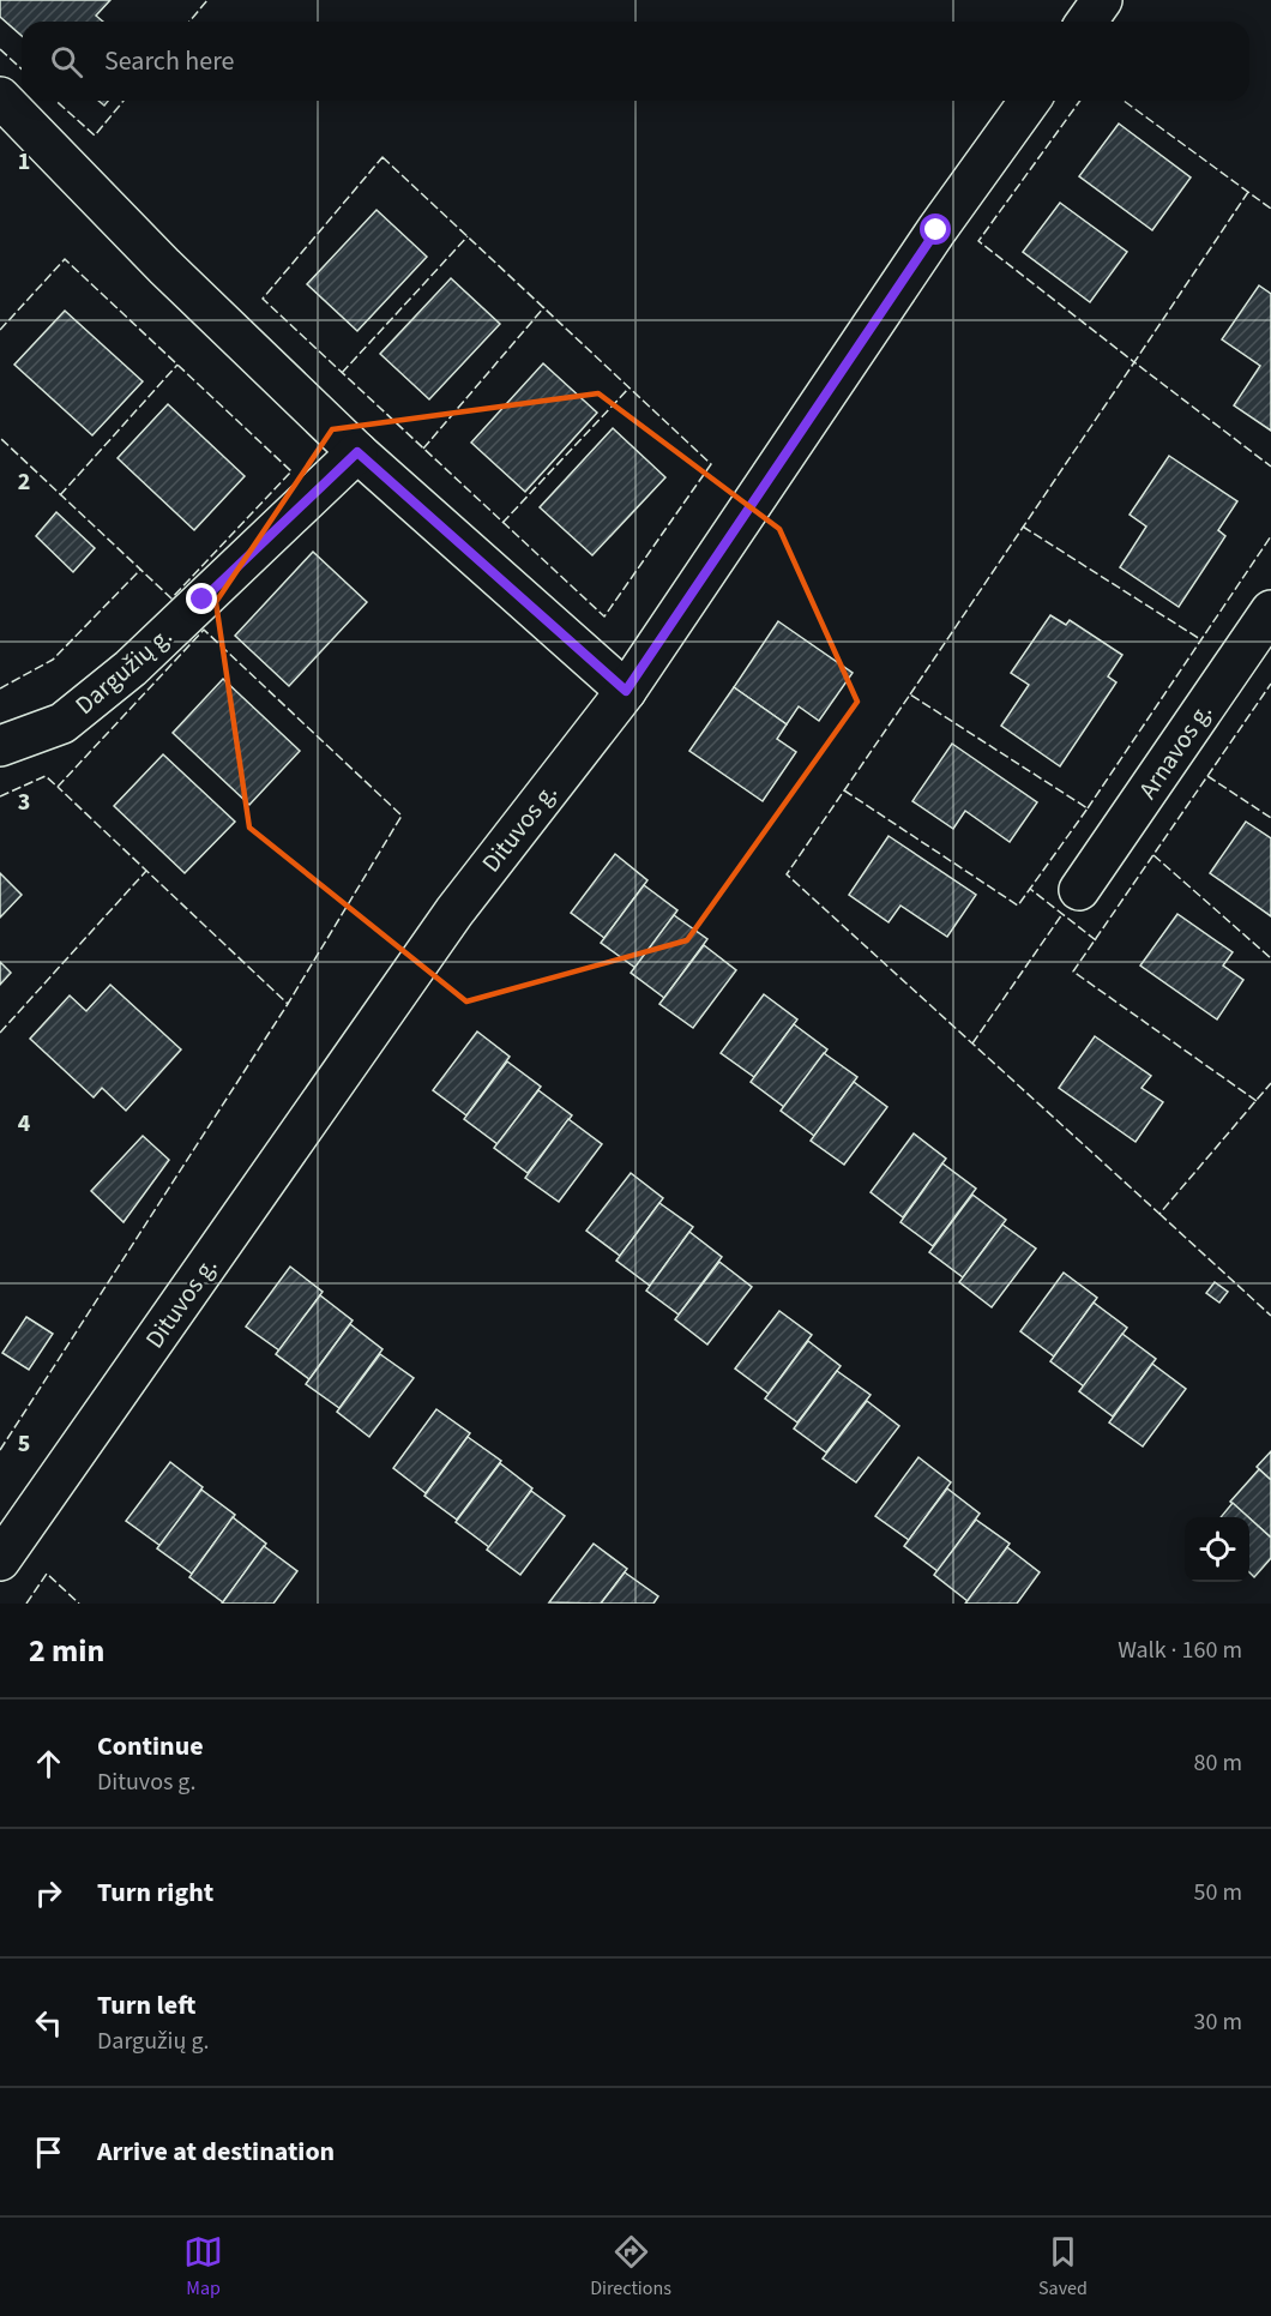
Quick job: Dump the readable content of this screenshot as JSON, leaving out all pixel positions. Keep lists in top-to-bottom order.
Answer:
{
  "streets": {
    "street": ["Dargužių g.", "Arnavos g.", "Dituvos g."]
  },
  "page": {
    "search": "Search here",
    "heading": ["2 min", "Walk · 160 m"],
    "list": [
      ["Continue", "Dituvos g.", "80 m"],
      ["Turn right", "50 m"],
      ["Turn left", "Dargužių g.", "30 m"],
      "Arrive at destination"
    ],
    "nav": ["Map", "Directions", "Saved"]
  },
  "grid": {
    "rows": [
      "1",
      "2",
      "3",
      "4",
      "5"
    ]
  }
}
